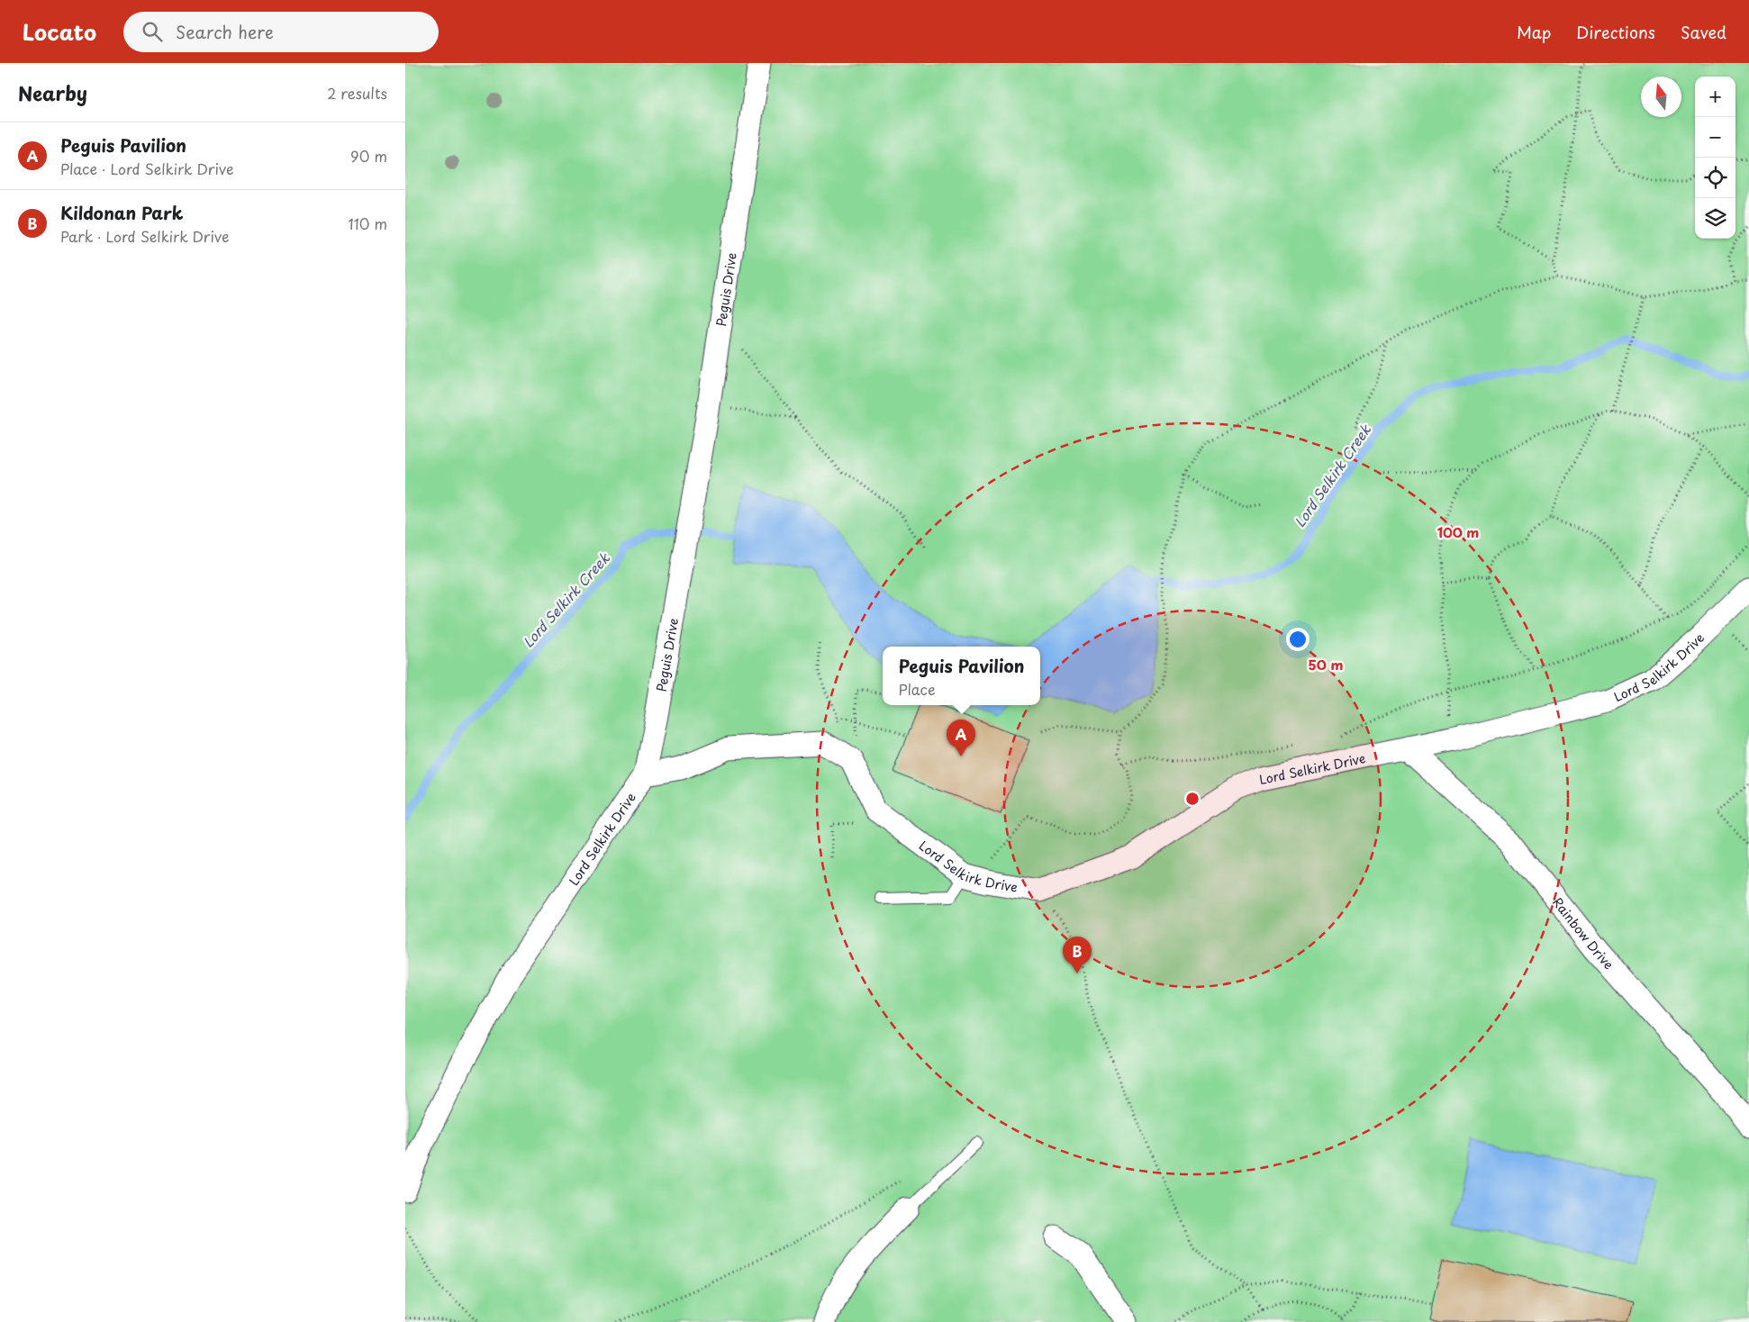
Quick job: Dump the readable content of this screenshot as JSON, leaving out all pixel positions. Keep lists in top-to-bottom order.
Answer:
{
  "streets": {
    "street": ["Peguis Drive", "Lord Selkirk Drive", "Rainbow Drive"]
  },
  "crossings": [
    ["Peguis Drive", "Lord Selkirk Drive"],
    ["Lord Selkirk Drive", "Rainbow Drive"]
  ],
  "water": ["Lord Selkirk Creek"],
  "north": "top",
  "page": {
    "header": "Locato",
    "search": "Search here",
    "nav": ["Map", "Directions", "Saved"],
    "heading": ["Nearby", "2 results"],
    "map_buttons": ["+", "−"],
    "list": [
      {
        "mark": "A",
        "name": "Peguis Pavilion",
        "note": "Place · Lord Selkirk Drive",
        "value": "90 m"
      },
      {
        "mark": "B",
        "name": "Kildonan Park",
        "note": "Park · Lord Selkirk Drive",
        "value": "110 m"
      }
    ],
    "popup": ["Peguis Pavilion", "Place"],
    "pins": ["A", "B"]
  },
  "rings": ["100 m", "50 m"]
}
